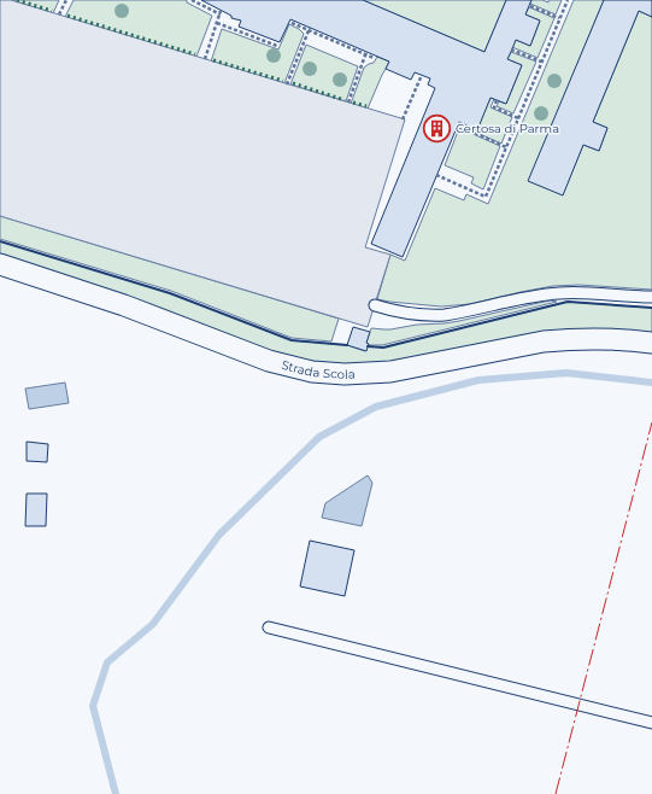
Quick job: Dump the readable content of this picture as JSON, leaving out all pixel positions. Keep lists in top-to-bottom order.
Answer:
{
  "streets": {
    "street": ["Strada Scola"]
  },
  "places": {
    "building": ["Certosa di Parma"]
  }
}
